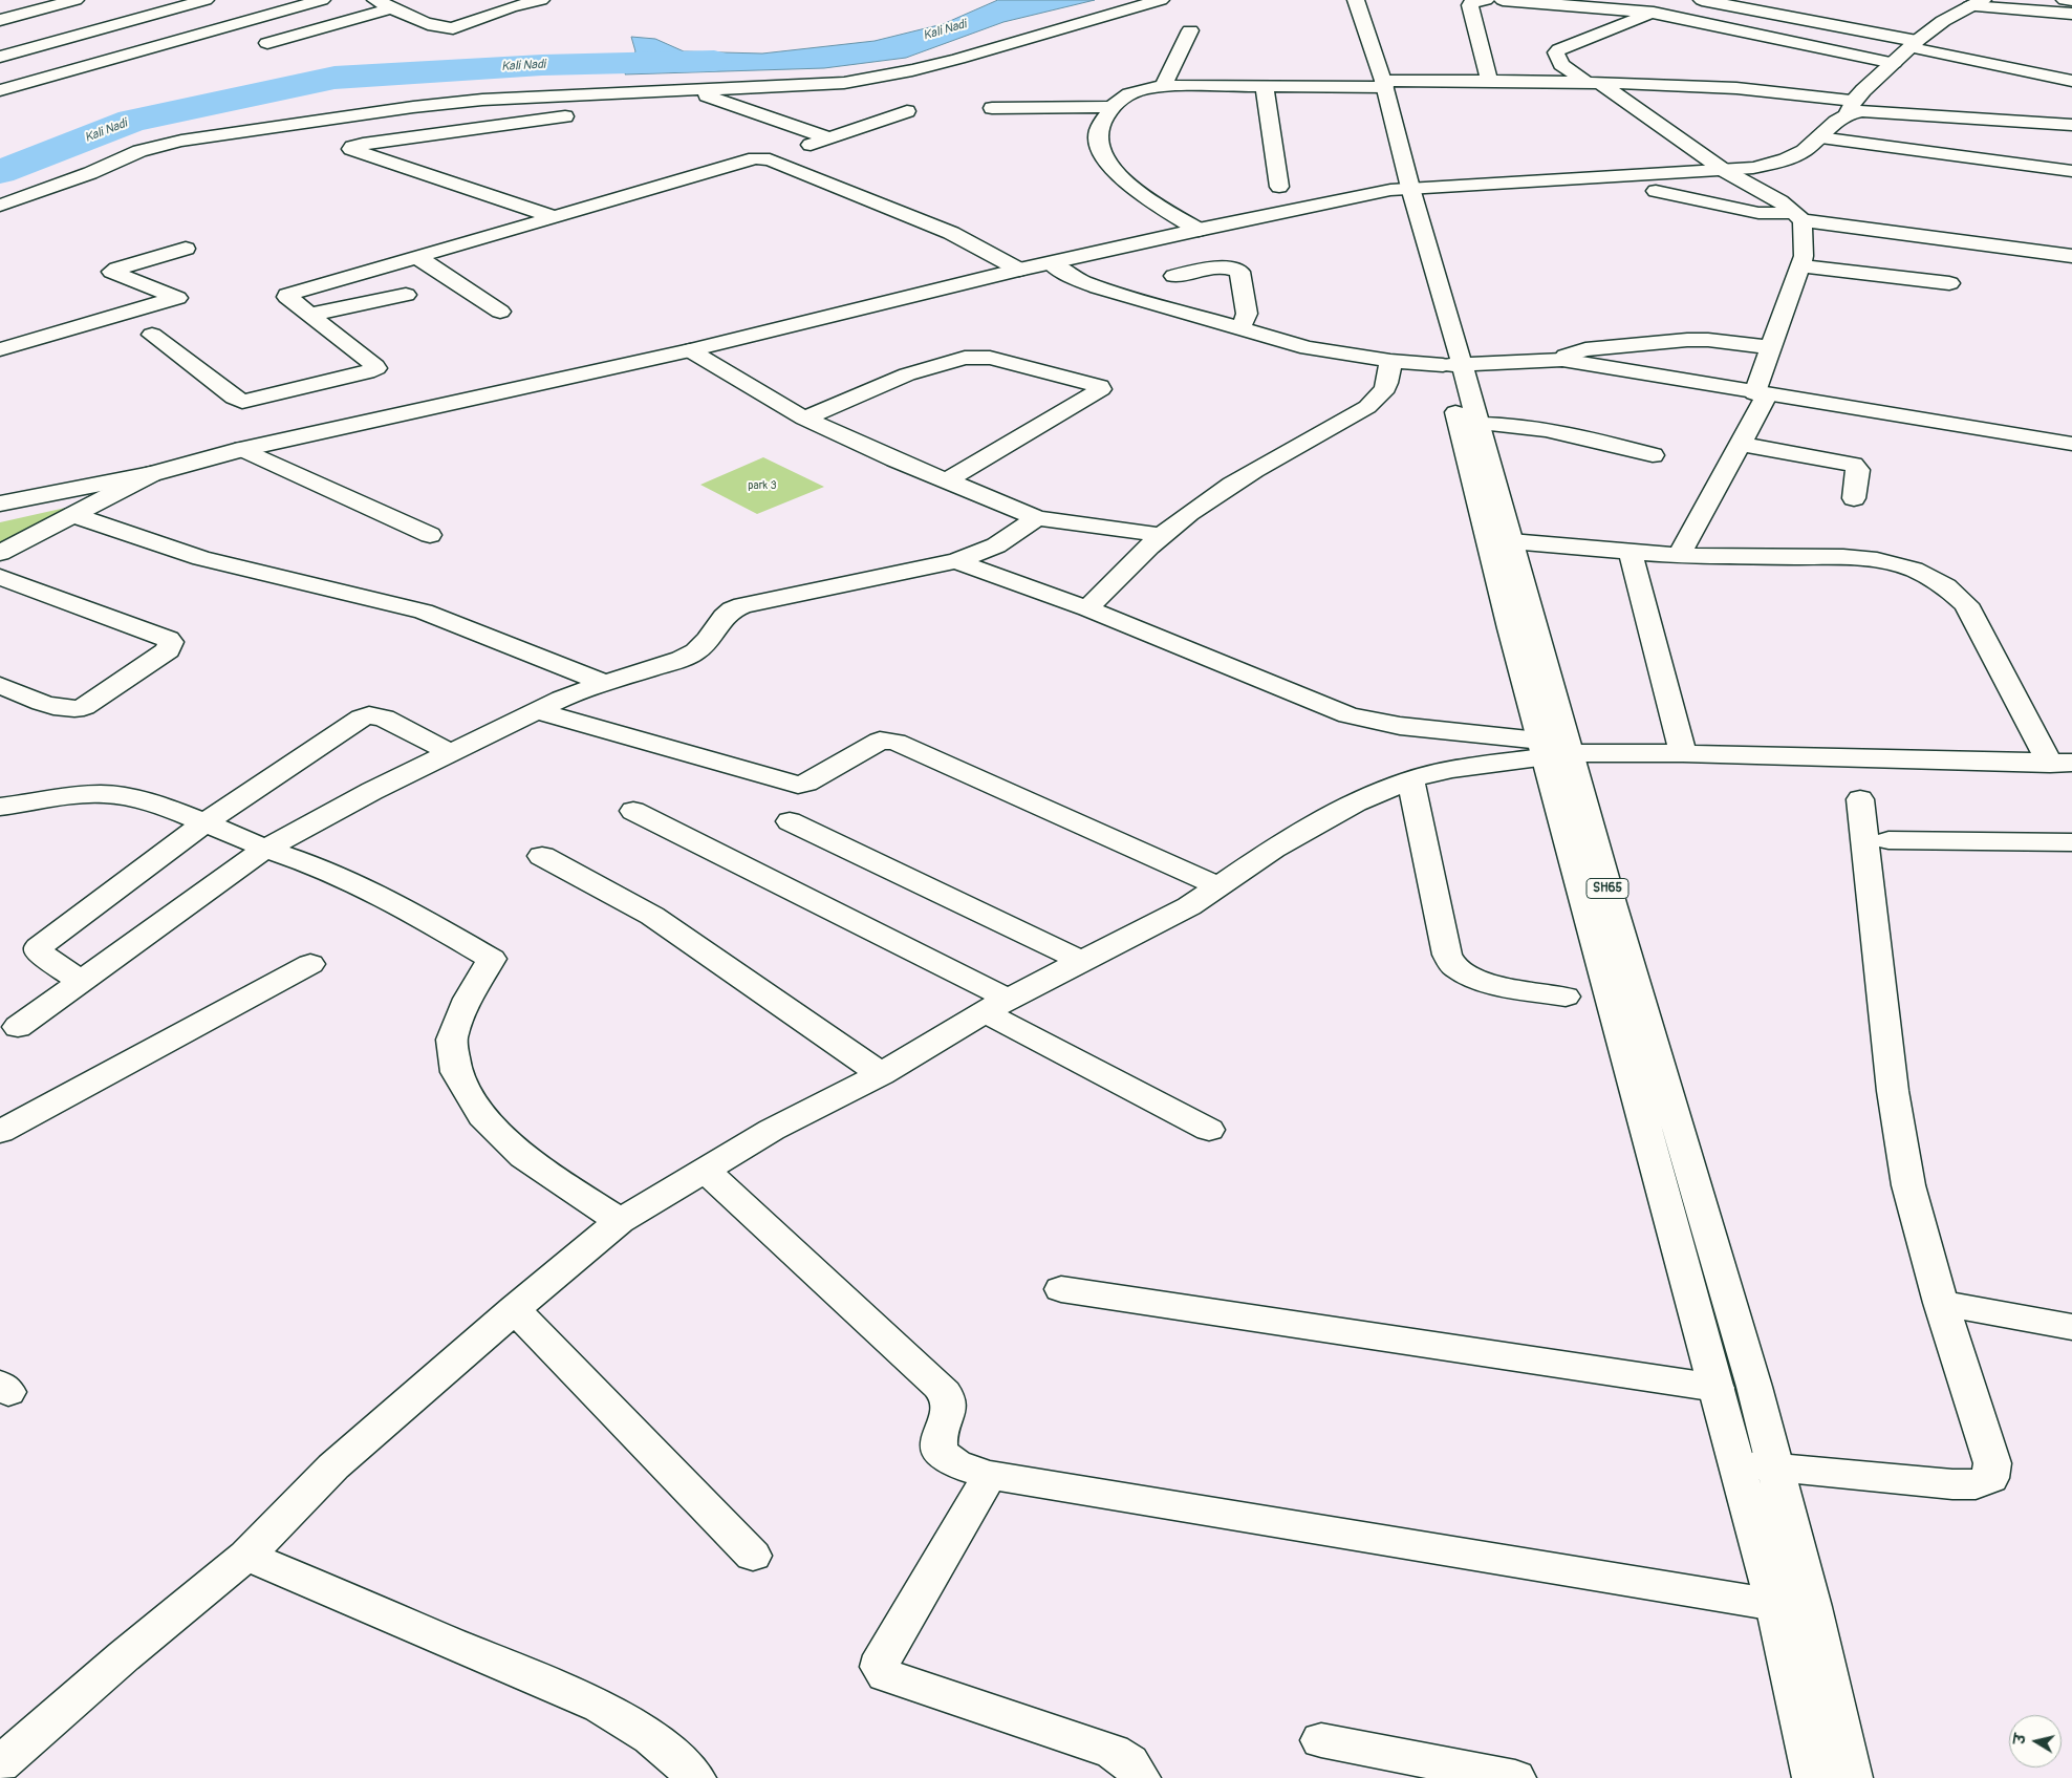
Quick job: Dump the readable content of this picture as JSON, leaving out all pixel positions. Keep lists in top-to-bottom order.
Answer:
{
  "streets": {
    "street": ["SH65"]
  },
  "water": ["Kali Nadi"],
  "parks": ["park 3"],
  "north": "left"
}
